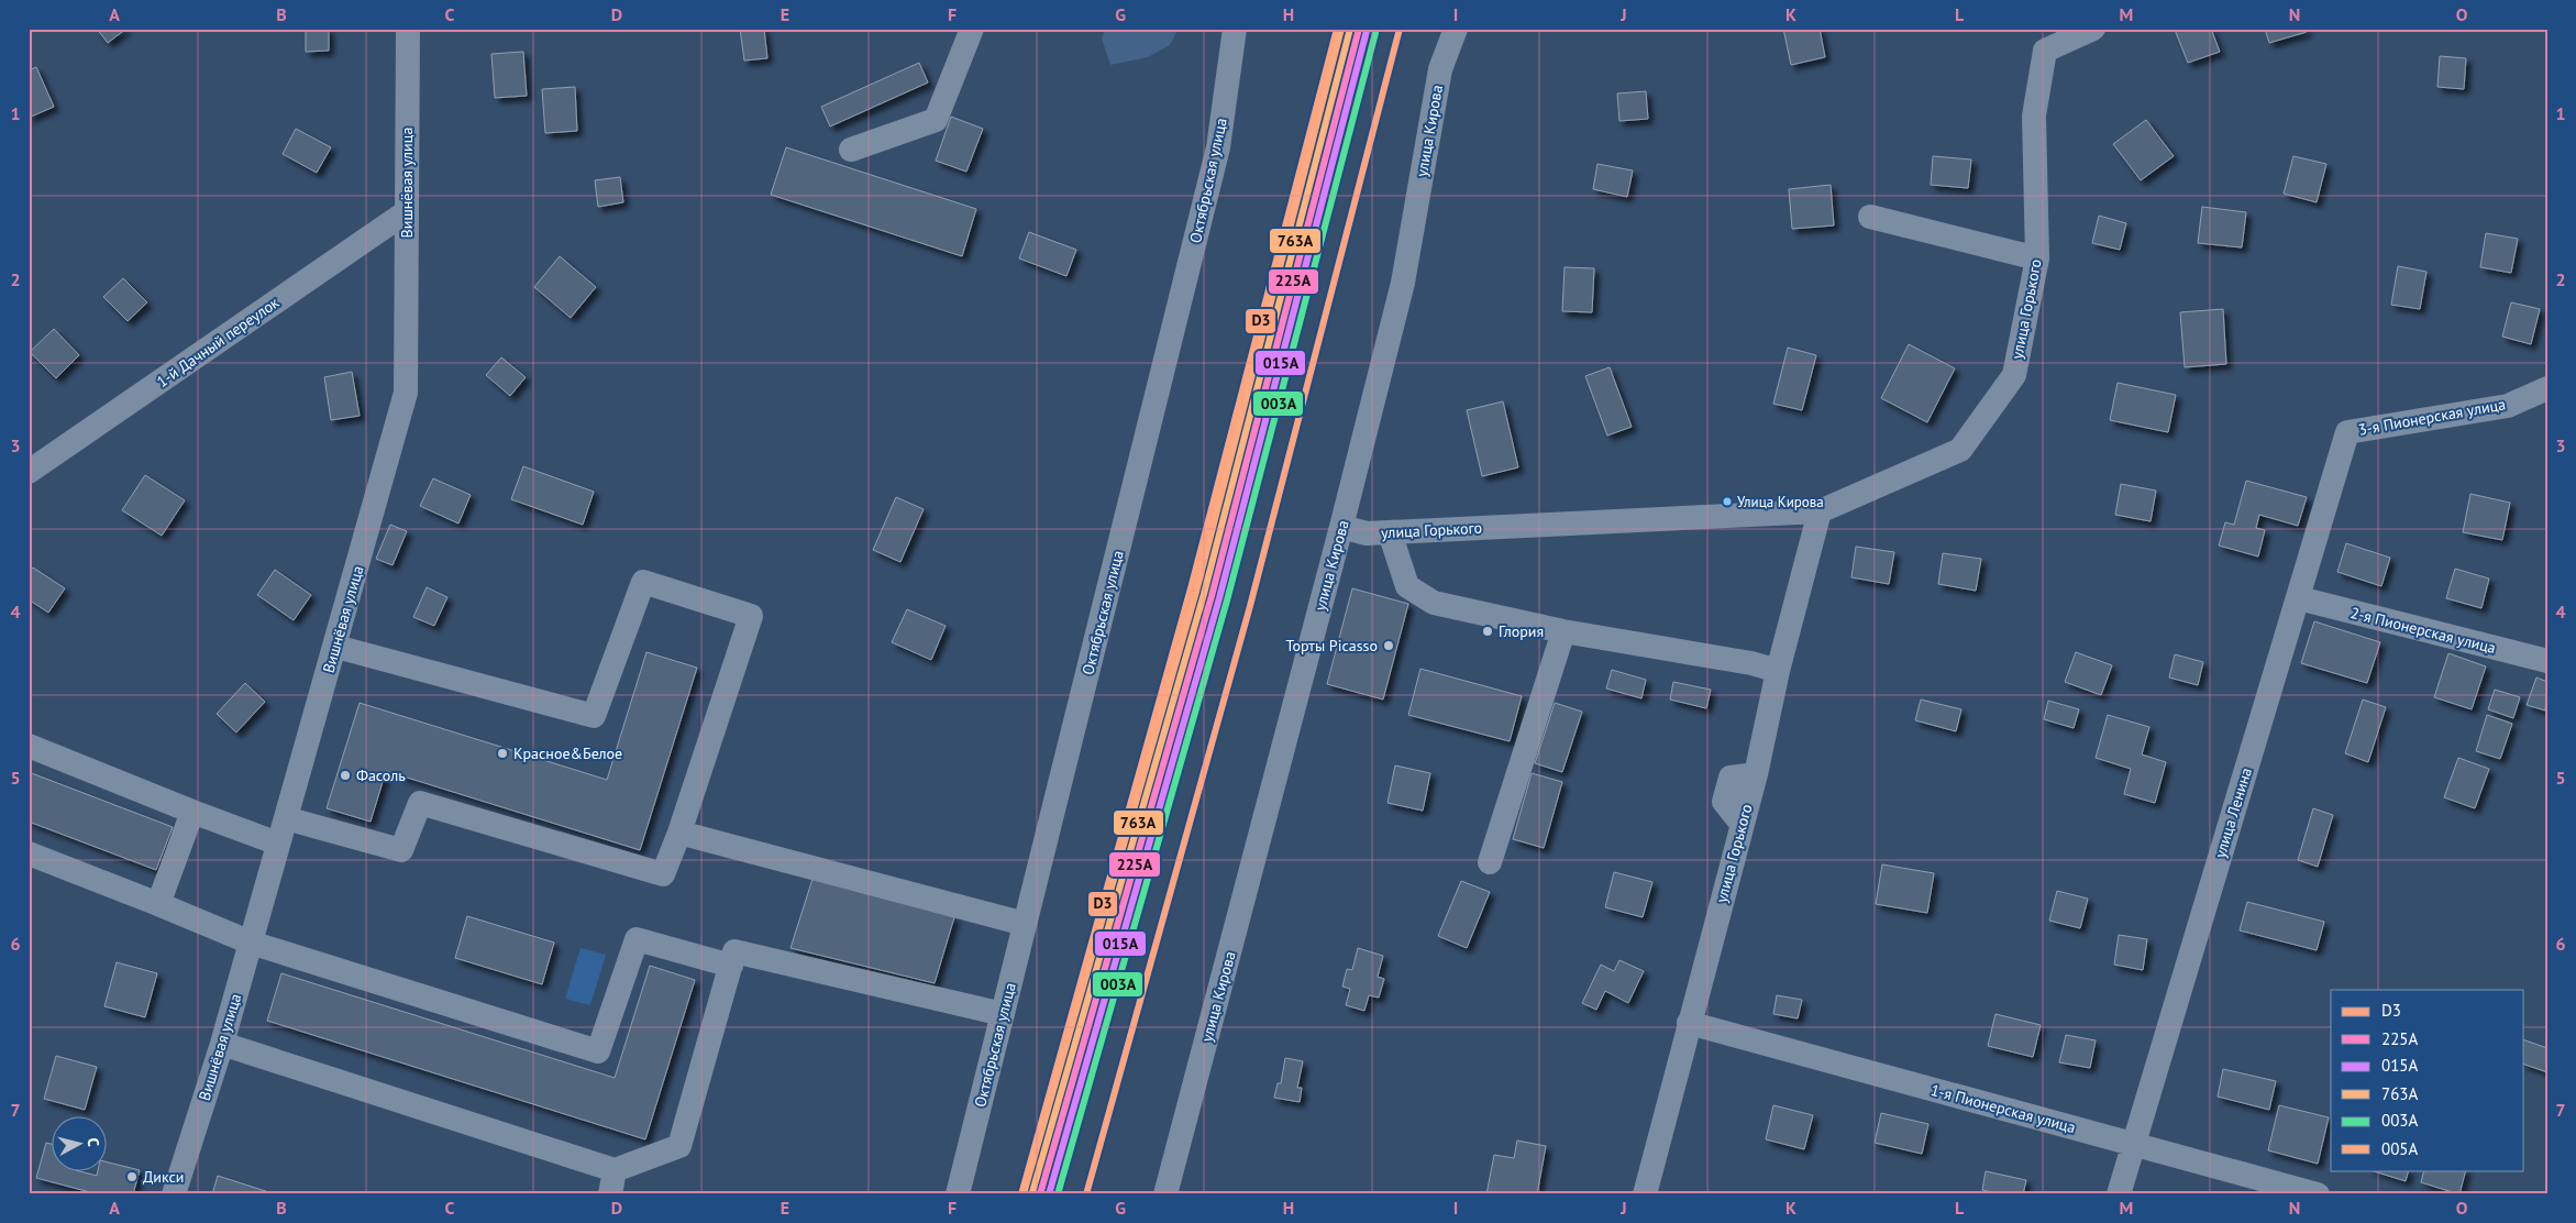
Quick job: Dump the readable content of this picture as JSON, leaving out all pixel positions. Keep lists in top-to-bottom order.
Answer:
{
  "streets": {
    "street": [
      "улица Кирова",
      "Октябрьская улица",
      "Вишнёвая улица",
      "улица Горького",
      "1-й Дачный переулок",
      "3-я Пионерская улица",
      "2-я Пионерская улица",
      "улица Ленина",
      "1-я Пионерская улица"
    ]
  },
  "crossings": [
    ["улица Кирова", "улица Горького"],
    ["Вишнёвая улица", "1-й Дачный переулок"],
    ["улица Горького", "1-я Пионерская улица"],
    ["3-я Пионерская улица", "улица Ленина"],
    ["2-я Пионерская улица", "улица Ленина"],
    ["улица Ленина", "1-я Пионерская улица"]
  ],
  "places": [
    "Улица Кирова",
    "Глория",
    "Торты Picasso",
    "Красное&Белое",
    "Фасоль",
    "Дикси"
  ],
  "lines": [
    "transit line D3",
    "transit line 225А",
    "transit line 763А",
    "transit line 005А",
    "transit line 015А",
    "transit line 003А"
  ],
  "legend": [
    "D3",
    "225А",
    "015А",
    "763А",
    "003А",
    "005А"
  ],
  "north": "right",
  "grid": {
    "columns": [
      "A",
      "B",
      "C",
      "D",
      "E",
      "F",
      "G",
      "H",
      "I",
      "J",
      "K",
      "L",
      "M",
      "N",
      "O"
    ],
    "rows": [
      "1",
      "2",
      "3",
      "4",
      "5",
      "6",
      "7"
    ]
  }
}
